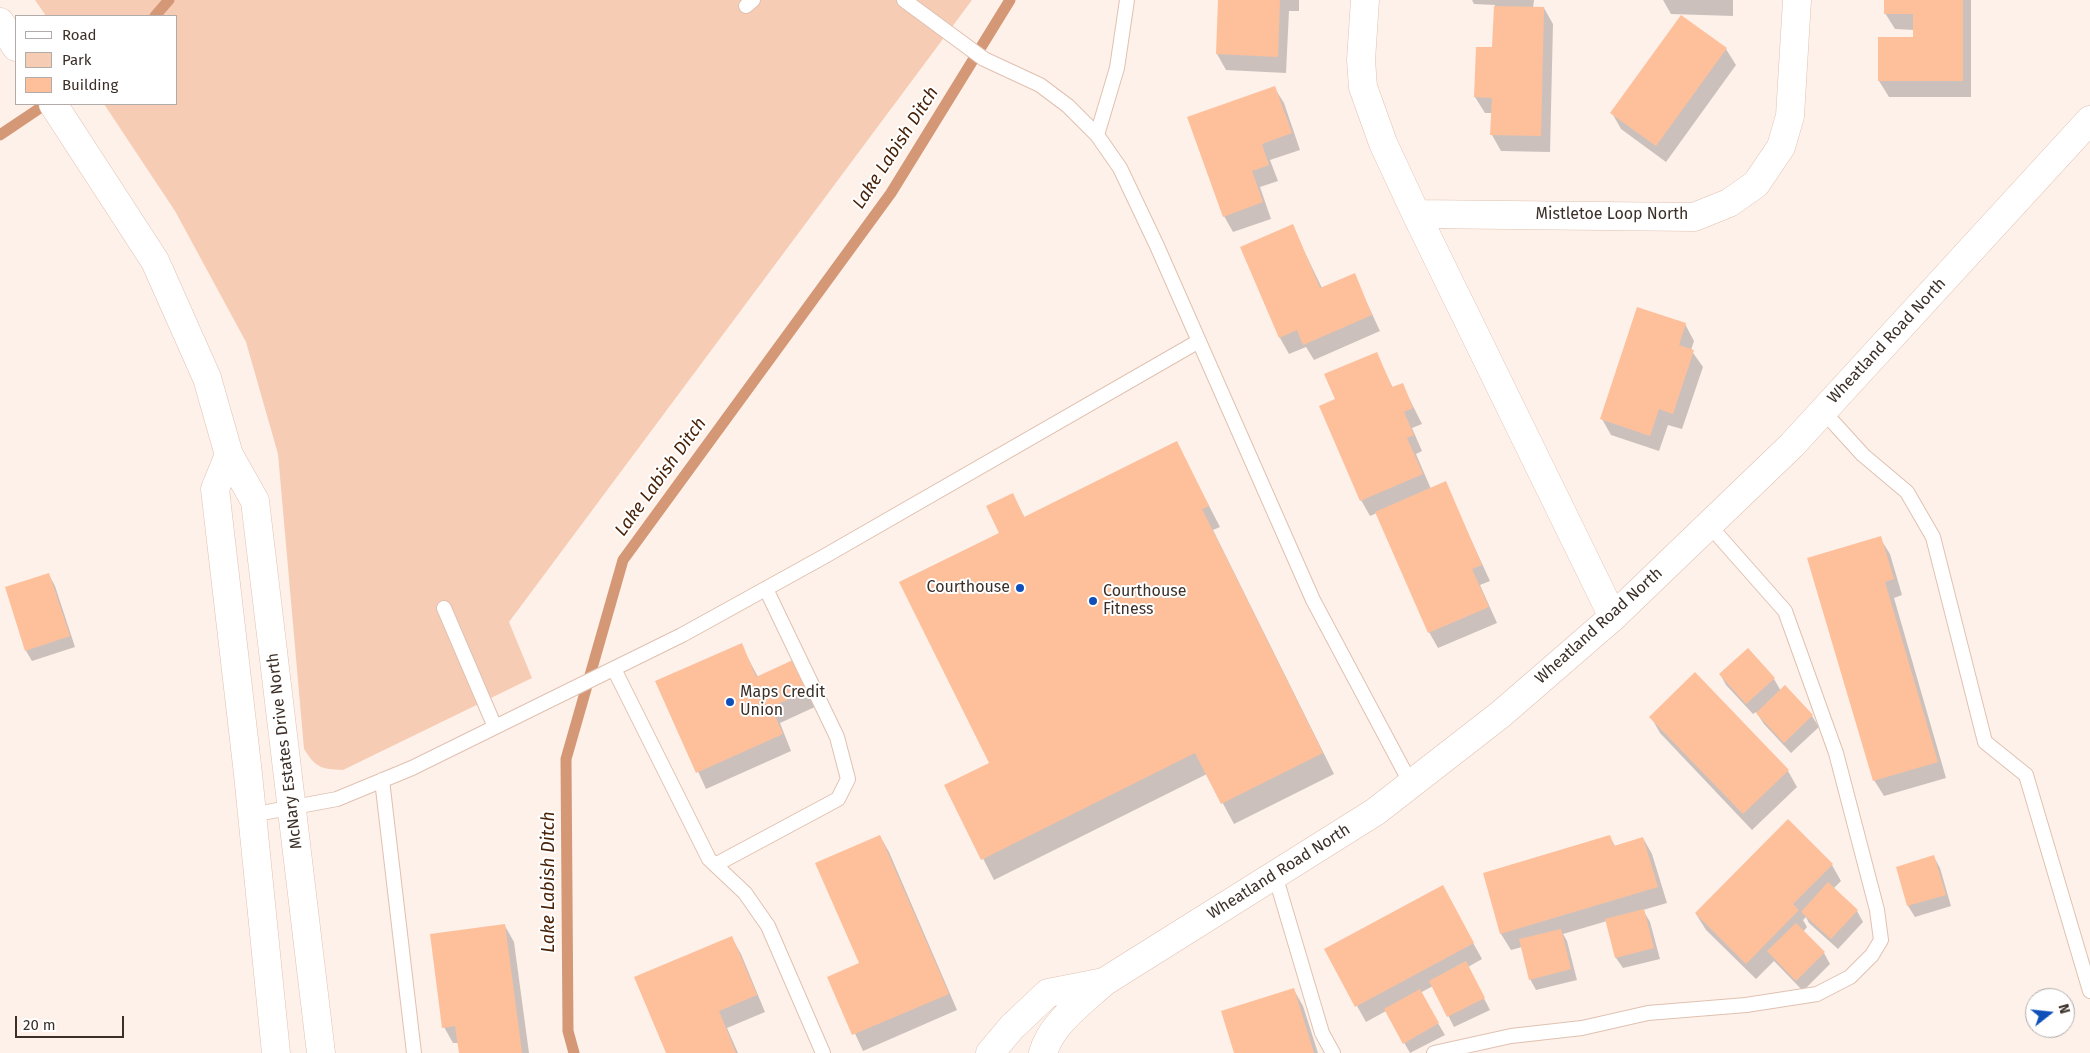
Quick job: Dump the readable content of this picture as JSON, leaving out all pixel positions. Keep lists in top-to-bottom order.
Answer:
{
  "streets": {
    "street": ["Mistletoe Loop North", "Wheatland Road North", "McNary Estates Drive North"]
  },
  "water": ["Lake Labish Ditch"],
  "places": ["Courthouse", "Courthouse Fitness", "Maps Credit Union"],
  "legend": ["Road", "Park", "Building"],
  "scale_bar": "20 m",
  "north": "right"
}
